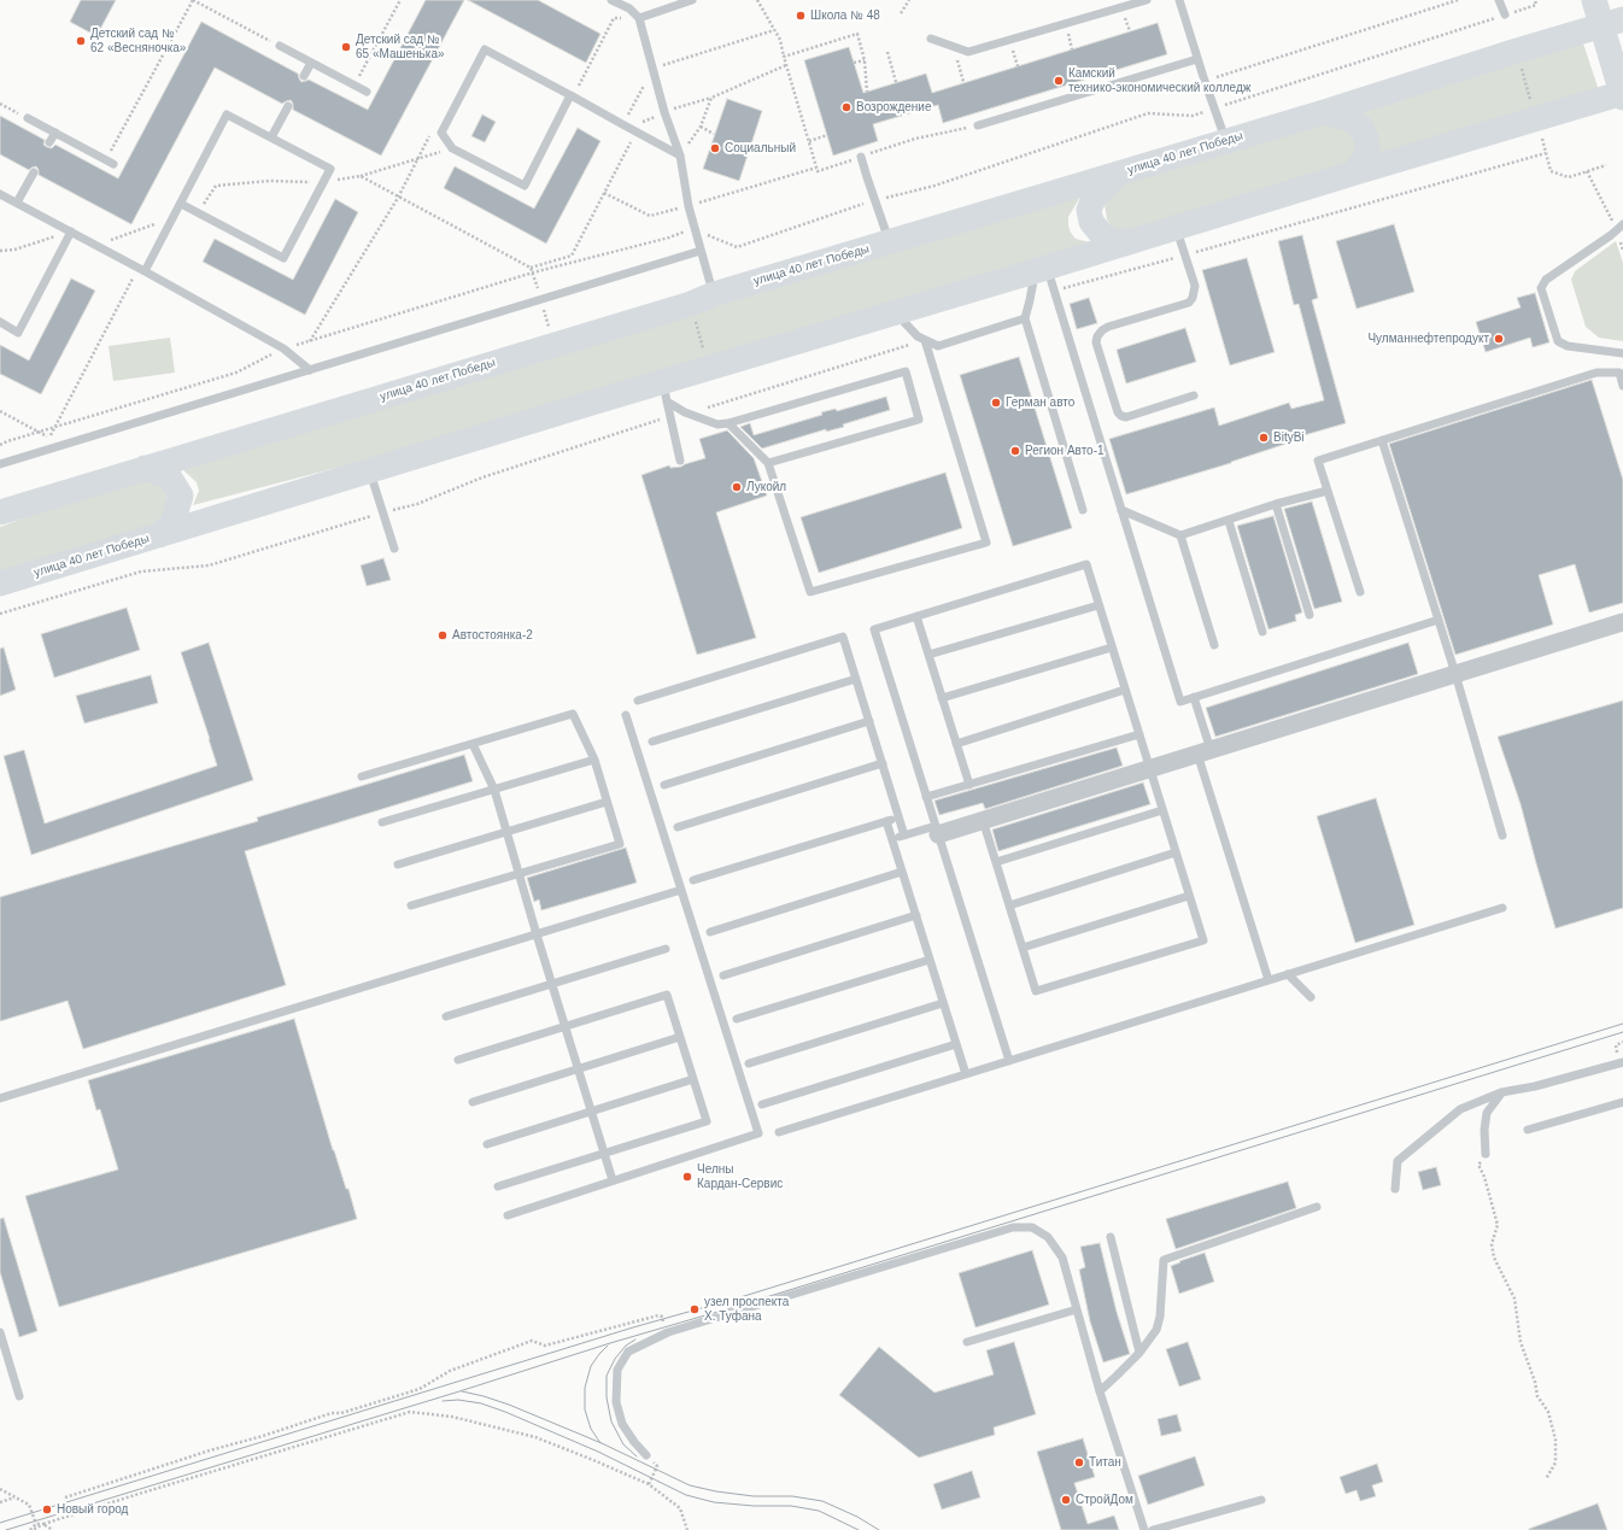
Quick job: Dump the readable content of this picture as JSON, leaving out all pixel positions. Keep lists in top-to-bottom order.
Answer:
{
  "streets": {
    "street": ["улица 40 лет Победы"]
  },
  "places": [
    "Школа № 48",
    "Детский сад № 62 «Весняночка»",
    "Детский сад № 65 «Машенька»",
    "Камский технико-экономический колледж",
    "Возрождение",
    "Социальный",
    "Чулманнефтепродукт",
    "Герман авто",
    "BityBi",
    "Регион Авто-1",
    "Лукойл",
    "Автостоянка-2",
    "Челны Кардан-Сервис",
    "узел проспекта Х. Туфана",
    "Титан",
    "СтройДом",
    "Новый город"
  ]
}
